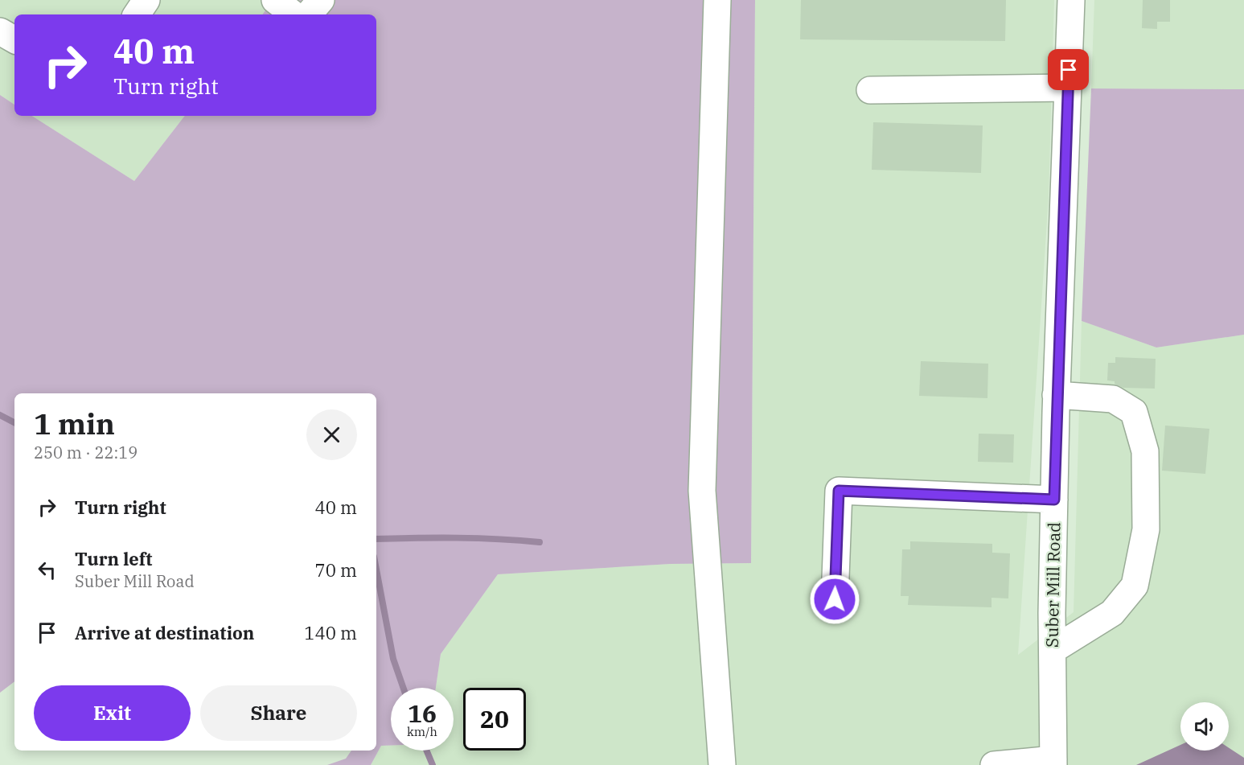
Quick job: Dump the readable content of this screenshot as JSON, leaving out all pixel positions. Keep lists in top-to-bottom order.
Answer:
{
  "streets": {
    "street": ["Suber Mill Road"]
  },
  "page": {
    "turn": ["40 m", "Turn right"],
    "heading": ["1 min", "250 m · 22:19"],
    "list": [
      {
        "name": "Turn right",
        "value": "40 m"
      },
      {
        "name": "Turn left",
        "note": "Suber Mill Road",
        "value": "70 m"
      },
      {
        "name": "Arrive at destination",
        "value": "140 m"
      }
    ],
    "buttons": ["Exit", "Share"],
    "speed": "16 km/h",
    "limit": "20"
  }
}
